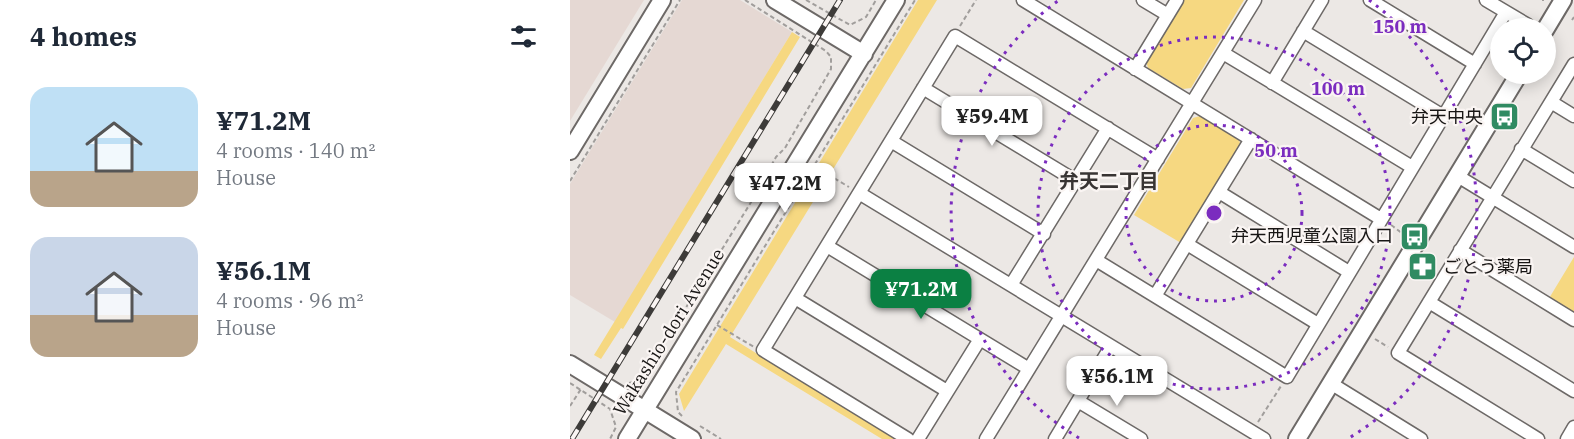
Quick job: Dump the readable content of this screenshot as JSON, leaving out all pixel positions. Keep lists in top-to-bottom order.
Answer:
{
  "streets": {
    "street": ["Wakashio-dori Avenue"]
  },
  "districts": ["弁天二丁目"],
  "places": {
    "bus stop": ["弁天中央", "弁天西児童公園入口"],
    "pharmacy": ["ごとう薬局"]
  },
  "page": {
    "heading": "4 homes",
    "list": [
      {
        "name": "¥71.2M",
        "note": "4 rooms · 140 m² · House"
      },
      {
        "name": "¥56.1M",
        "note": "4 rooms · 96 m² · House"
      }
    ],
    "price": [
      "¥59.4M",
      "¥47.2M",
      "¥71.2M",
      "¥56.1M"
    ]
  },
  "rings": ["150 m", "100 m", "50 m"]
}
